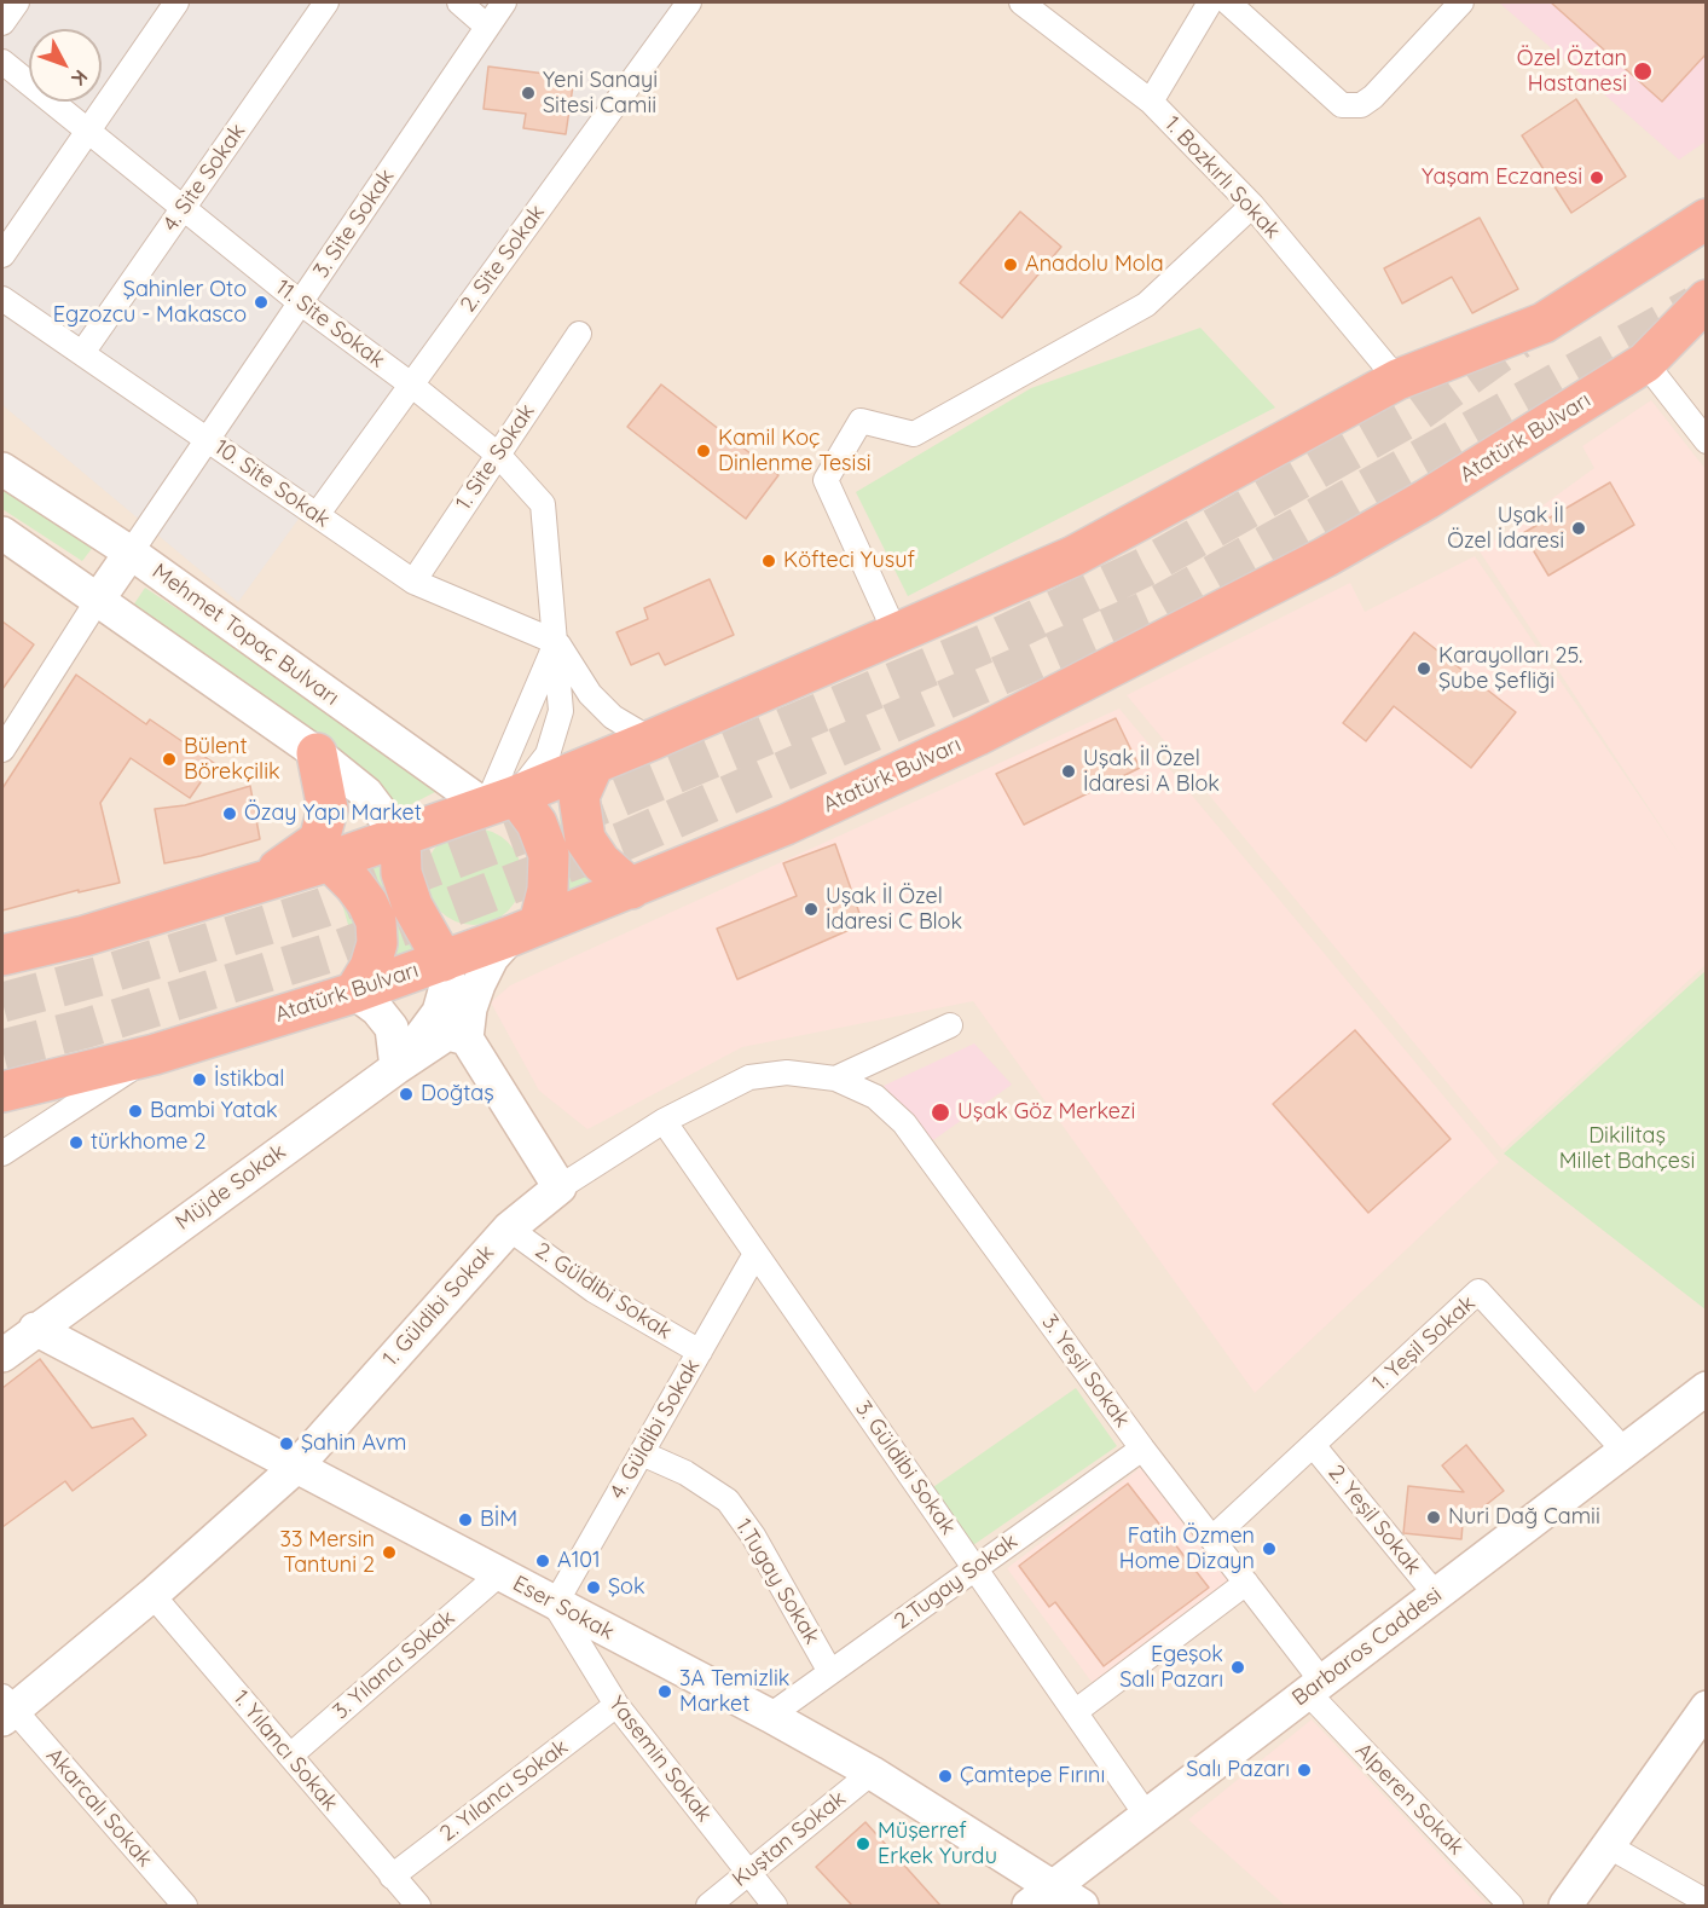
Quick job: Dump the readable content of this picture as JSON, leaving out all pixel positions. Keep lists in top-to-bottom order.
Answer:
{
  "streets": {
    "highway": ["Atatürk Bulvarı"],
    "street": [
      "4. Site Sokak",
      "1. Bozkırlı Sokak",
      "3. Site Sokak",
      "2. Site Sokak",
      "11. Site Sokak",
      "1. Site Sokak",
      "10. Site Sokak",
      "Mehmet Topaç Bulvarı",
      "Müjde Sokak",
      "2. Güldibi Sokak",
      "1. Güldibi Sokak",
      "1. Yeşil Sokak",
      "3. Yeşil Sokak",
      "4. Güldibi Sokak",
      "3. Güldibi Sokak",
      "2. Yeşil Sokak",
      "1.Tugay Sokak",
      "2.Tugay Sokak",
      "Eser Sokak",
      "Barbaros Caddesi",
      "3. Yılancı Sokak",
      "1. Yılancı Sokak",
      "Yasemin Sokak",
      "2. Yılancı Sokak",
      "Alperen Sokak",
      "Akarcalı Sokak",
      "Kuştan Sokak"
    ]
  },
  "crossings": [
    ["4. Site Sokak", "11. Site Sokak"],
    ["4. Site Sokak", "10. Site Sokak"],
    ["3. Site Sokak", "11. Site Sokak"],
    ["3. Site Sokak", "10. Site Sokak"],
    ["3. Site Sokak", "Mehmet Topaç Bulvarı"],
    ["2. Site Sokak", "11. Site Sokak"],
    ["2. Site Sokak", "10. Site Sokak"],
    ["11. Site Sokak", "Atatürk Bulvarı"],
    ["11. Site Sokak", "1. Site Sokak"],
    ["11. Site Sokak", "10. Site Sokak"],
    ["11. Site Sokak", "Mehmet Topaç Bulvarı"],
    ["Atatürk Bulvarı", "Mehmet Topaç Bulvarı"],
    ["1. Site Sokak", "10. Site Sokak"],
    ["Müjde Sokak", "Eser Sokak"],
    ["2. Güldibi Sokak", "1. Güldibi Sokak"],
    ["2. Güldibi Sokak", "4. Güldibi Sokak"],
    ["1. Güldibi Sokak", "3. Yeşil Sokak"],
    ["1. Güldibi Sokak", "3. Güldibi Sokak"],
    ["1. Güldibi Sokak", "Eser Sokak"],
    ["1. Güldibi Sokak", "1. Yılancı Sokak"],
    ["1. Güldibi Sokak", "Akarcalı Sokak"],
    ["1. Yeşil Sokak", "3. Yeşil Sokak"],
    ["1. Yeşil Sokak", "2. Yeşil Sokak"],
    ["1. Yeşil Sokak", "Barbaros Caddesi"],
    ["3. Yeşil Sokak", "2.Tugay Sokak"],
    ["3. Yeşil Sokak", "Barbaros Caddesi"],
    ["3. Yeşil Sokak", "Alperen Sokak"],
    ["4. Güldibi Sokak", "3. Güldibi Sokak"],
    ["4. Güldibi Sokak", "1.Tugay Sokak"],
    ["4. Güldibi Sokak", "Eser Sokak"],
    ["4. Güldibi Sokak", "Yasemin Sokak"],
    ["3. Güldibi Sokak", "2.Tugay Sokak"],
    ["3. Güldibi Sokak", "Barbaros Caddesi"],
    ["2. Yeşil Sokak", "Barbaros Caddesi"],
    ["1.Tugay Sokak", "2.Tugay Sokak"],
    ["2.Tugay Sokak", "Eser Sokak"],
    ["Eser Sokak", "Barbaros Caddesi"],
    ["Eser Sokak", "3. Yılancı Sokak"],
    ["Eser Sokak", "Yasemin Sokak"],
    ["Eser Sokak", "Kuştan Sokak"],
    ["Barbaros Caddesi", "Alperen Sokak"],
    ["3. Yılancı Sokak", "1. Yılancı Sokak"],
    ["1. Yılancı Sokak", "2. Yılancı Sokak"],
    ["Yasemin Sokak", "2. Yılancı Sokak"],
    ["Yasemin Sokak", "Kuştan Sokak"]
  ],
  "parks": ["Dikilitaş Millet Bahçesi"],
  "places": [
    "Özel Öztan Hastanesi",
    "Yeni Sanayi Sitesi Camii",
    "Yaşam Eczanesi",
    "Anadolu Mola",
    "Şahinler Oto Egzozcu - Makasco",
    "Kamil Koç Dinlenme Tesisi",
    "Uşak İl Özel İdaresi",
    "Köfteci Yusuf",
    "Karayolları 25. Şube Şefliği",
    "Bülent Börekçilik",
    "Uşak İl Özel İdaresi A Blok",
    "Özay Yapı Market",
    "Uşak İl Özel İdaresi C Blok",
    "İstikbal",
    "Doğtaş",
    "Bambi Yatak",
    "Uşak Göz Merkezi",
    "türkhome 2",
    "Şahin Avm",
    "Nuri Dağ Camii",
    "BİM",
    "Fatih Özmen Home Dizayn",
    "33 Mersin Tantuni 2",
    "A101",
    "Şok",
    "Egeşok Salı Pazarı",
    "3A Temizlik Market",
    "Salı Pazarı",
    "Çamtepe Fırını",
    "Müşerref Erkek Yurdu"
  ],
  "north": "bottom right"
}
